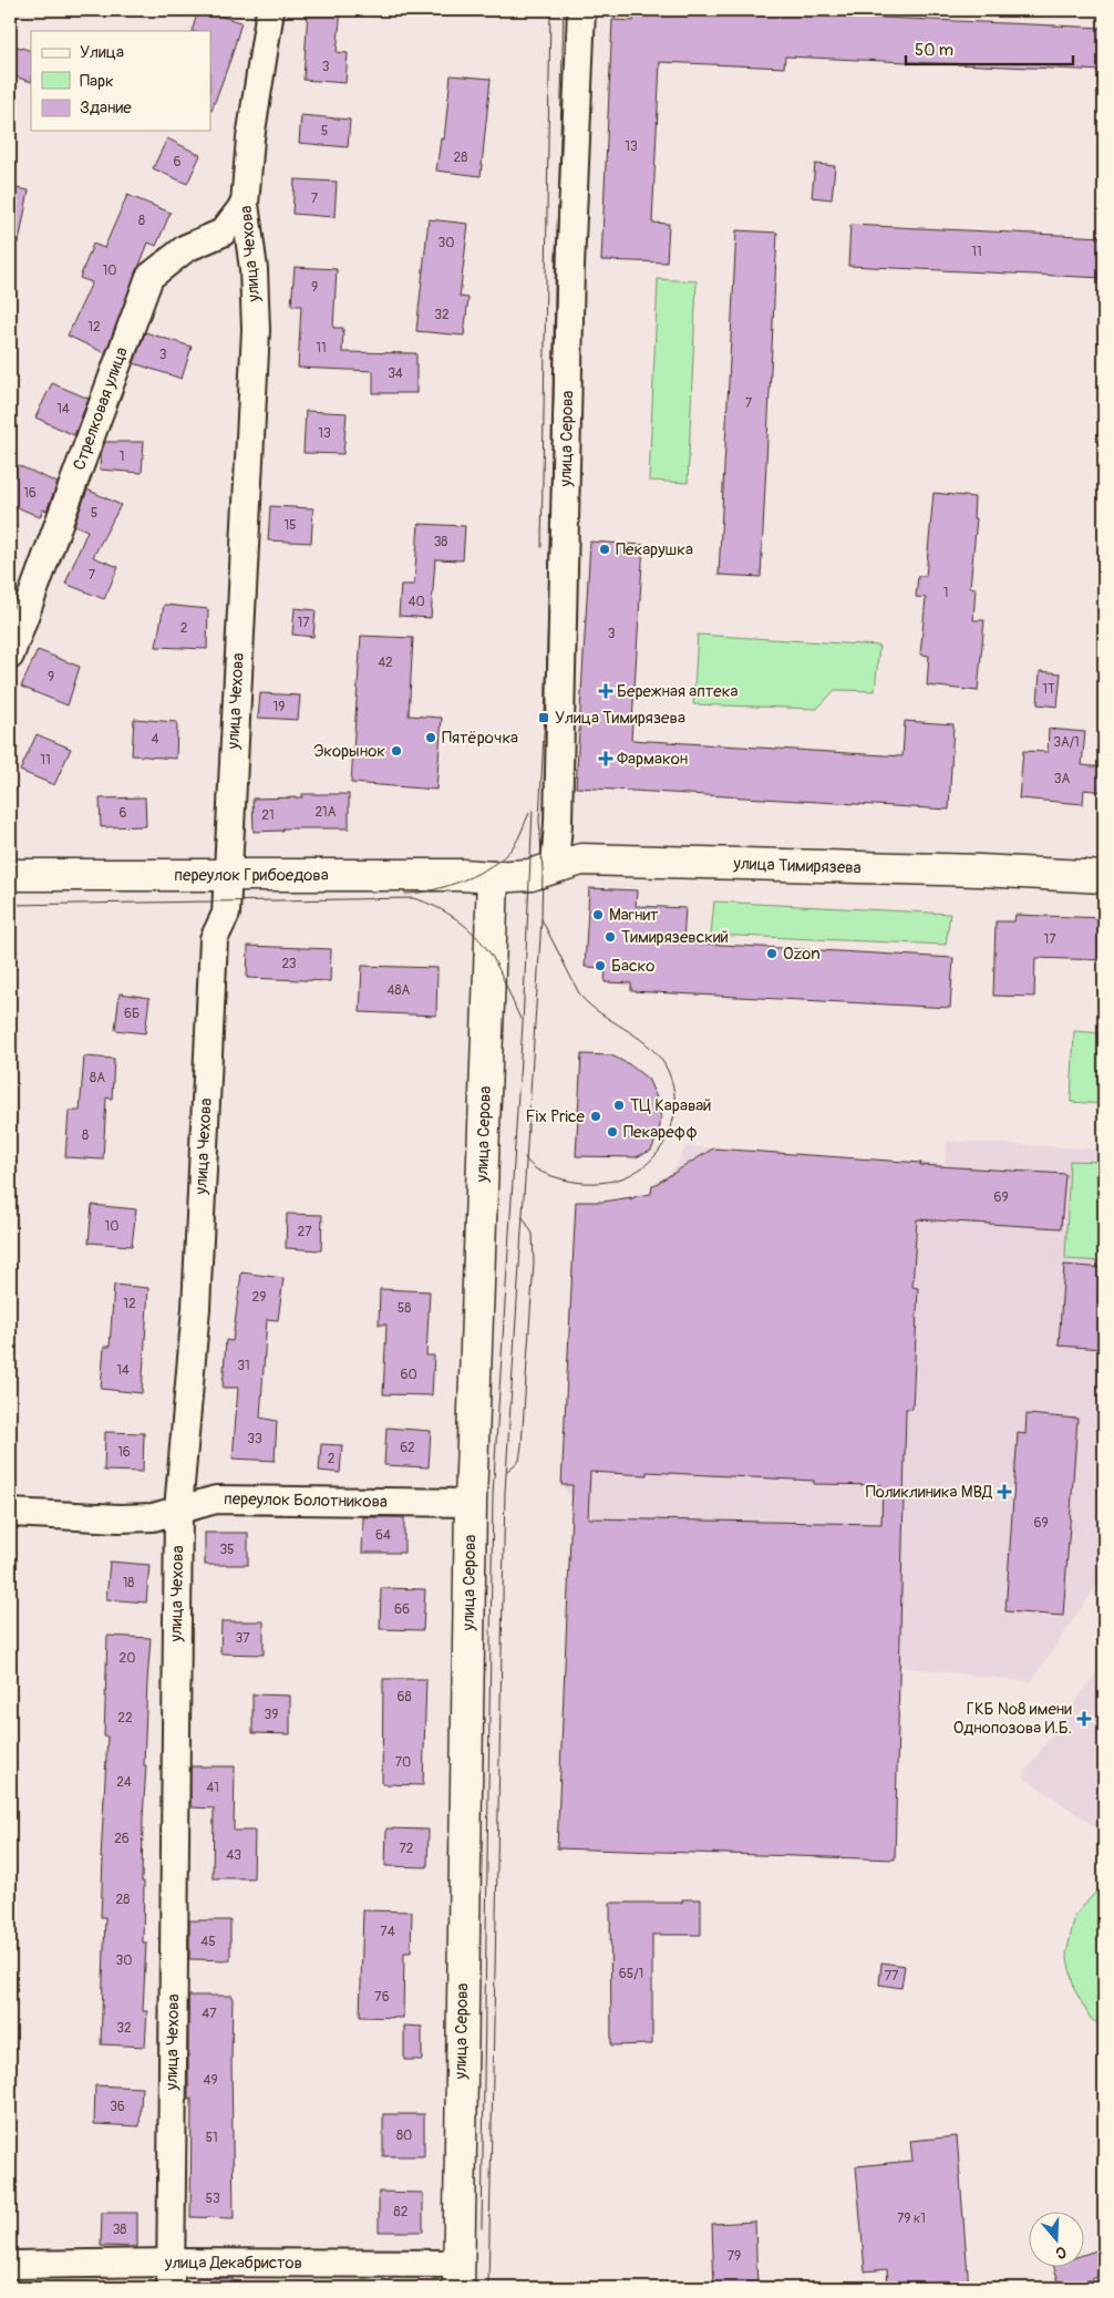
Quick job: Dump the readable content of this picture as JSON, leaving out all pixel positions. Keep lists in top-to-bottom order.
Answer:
{
  "streets": {
    "street": [
      "улица Чехова",
      "Стрелковая улица",
      "улица Серова",
      "улица Тимирязева",
      "переулок Грибоедова",
      "переулок Болотникова",
      "улица Декабристов"
    ]
  },
  "crossings": [
    ["улица Чехова", "Стрелковая улица"],
    ["улица Чехова", "переулок Грибоедова"],
    ["улица Чехова", "переулок Болотникова"],
    ["улица Чехова", "улица Декабристов"],
    ["улица Серова", "улица Тимирязева"],
    ["улица Серова", "переулок Грибоедова"],
    ["улица Серова", "переулок Болотникова"],
    ["улица Серова", "улица Декабристов"],
    ["улица Тимирязева", "переулок Грибоедова"]
  ],
  "places": {
    "other": [
      "Пекарушка",
      "Пятёрочка",
      "Экорынок",
      "Магнит",
      "Тимирязевский",
      "Ozon",
      "Баско",
      "ТЦ Каравай",
      "Fix Price",
      "Пекарефф"
    ],
    "health": [
      "Бережная аптека",
      "Фармакон",
      "Поликлиника МВД",
      "ГКБ №8 имени Однопозова И.Б."
    ],
    "transit": ["Улица Тимирязева"]
  },
  "house_numbers": [
    "3",
    "5",
    "13",
    "28",
    "6",
    "7",
    "8",
    "30",
    "11",
    "10",
    "9",
    "32",
    "12",
    "11",
    "3",
    "34",
    "7",
    "14",
    "13",
    "1",
    "16",
    "5",
    "15",
    "38",
    "7",
    "1",
    "40",
    "17",
    "2",
    "3",
    "42",
    "9",
    "1Т",
    "19",
    "4",
    "3А/1",
    "11",
    "3А",
    "21А",
    "6",
    "21",
    "17",
    "23",
    "48А",
    "6Б",
    "8А",
    "8",
    "69",
    "10",
    "27",
    "29",
    "12",
    "58",
    "31",
    "14",
    "60",
    "33",
    "62",
    "16",
    "2",
    "69",
    "64",
    "35",
    "18",
    "66",
    "37",
    "20",
    "68",
    "39",
    "22",
    "70",
    "24",
    "41",
    "26",
    "72",
    "43",
    "28",
    "74",
    "45",
    "30",
    "65/1",
    "77",
    "76",
    "47",
    "32",
    "49",
    "36",
    "80",
    "51",
    "53",
    "82",
    "79 к1",
    "38",
    "79"
  ],
  "legend": ["Улица", "Парк", "Здание"],
  "scale_bar": "50 m",
  "north": "bottom"
}
